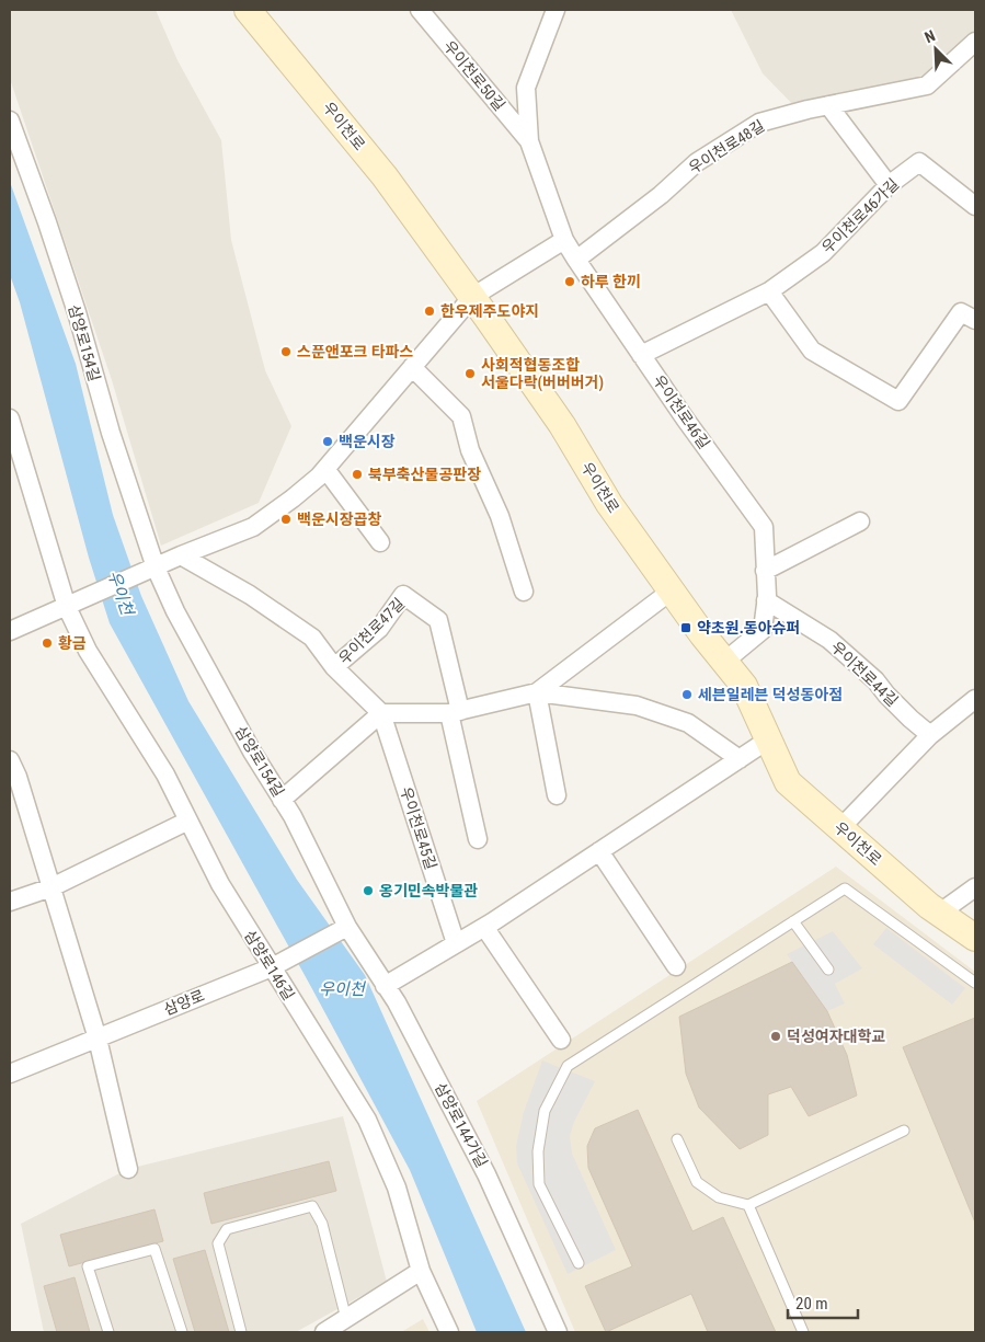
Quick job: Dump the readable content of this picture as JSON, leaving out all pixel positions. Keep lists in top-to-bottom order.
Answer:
{
  "streets": {
    "street": [
      "우이천로50길",
      "우이천로",
      "우이천로48길",
      "우이천로46가길",
      "삼양로154길",
      "우이천로46길",
      "우이천로47길",
      "우이천로44길",
      "우이천로45길",
      "삼양로146길",
      "삼양로",
      "삼양로144가길"
    ]
  },
  "crossings": [
    ["우이천로", "우이천로46길"],
    ["우이천로48길", "우이천로46길"],
    ["우이천로46가길", "우이천로46길"],
    ["삼양로154길", "삼양로"],
    ["삼양로154길", "삼양로144가길"],
    ["우이천로46길", "우이천로44길"],
    ["우이천로47길", "우이천로45길"],
    ["삼양로146길", "삼양로"],
    ["삼양로", "삼양로144가길"]
  ],
  "water": ["우이천"],
  "places": {
    "other": [
      "하루 한끼",
      "한우제주도야지",
      "스푼앤포크 타파스",
      "사회적협동조합 서울다락(버버버거)",
      "백운시장",
      "북부축산물공판장",
      "백운시장곱창",
      "황금",
      "세븐일레븐 덕성동아점",
      "옹기민속박물관",
      "덕성여자대학교"
    ],
    "transit": ["약초원.동아슈퍼"]
  },
  "scale_bar": "20 m",
  "north": "top left"
}
